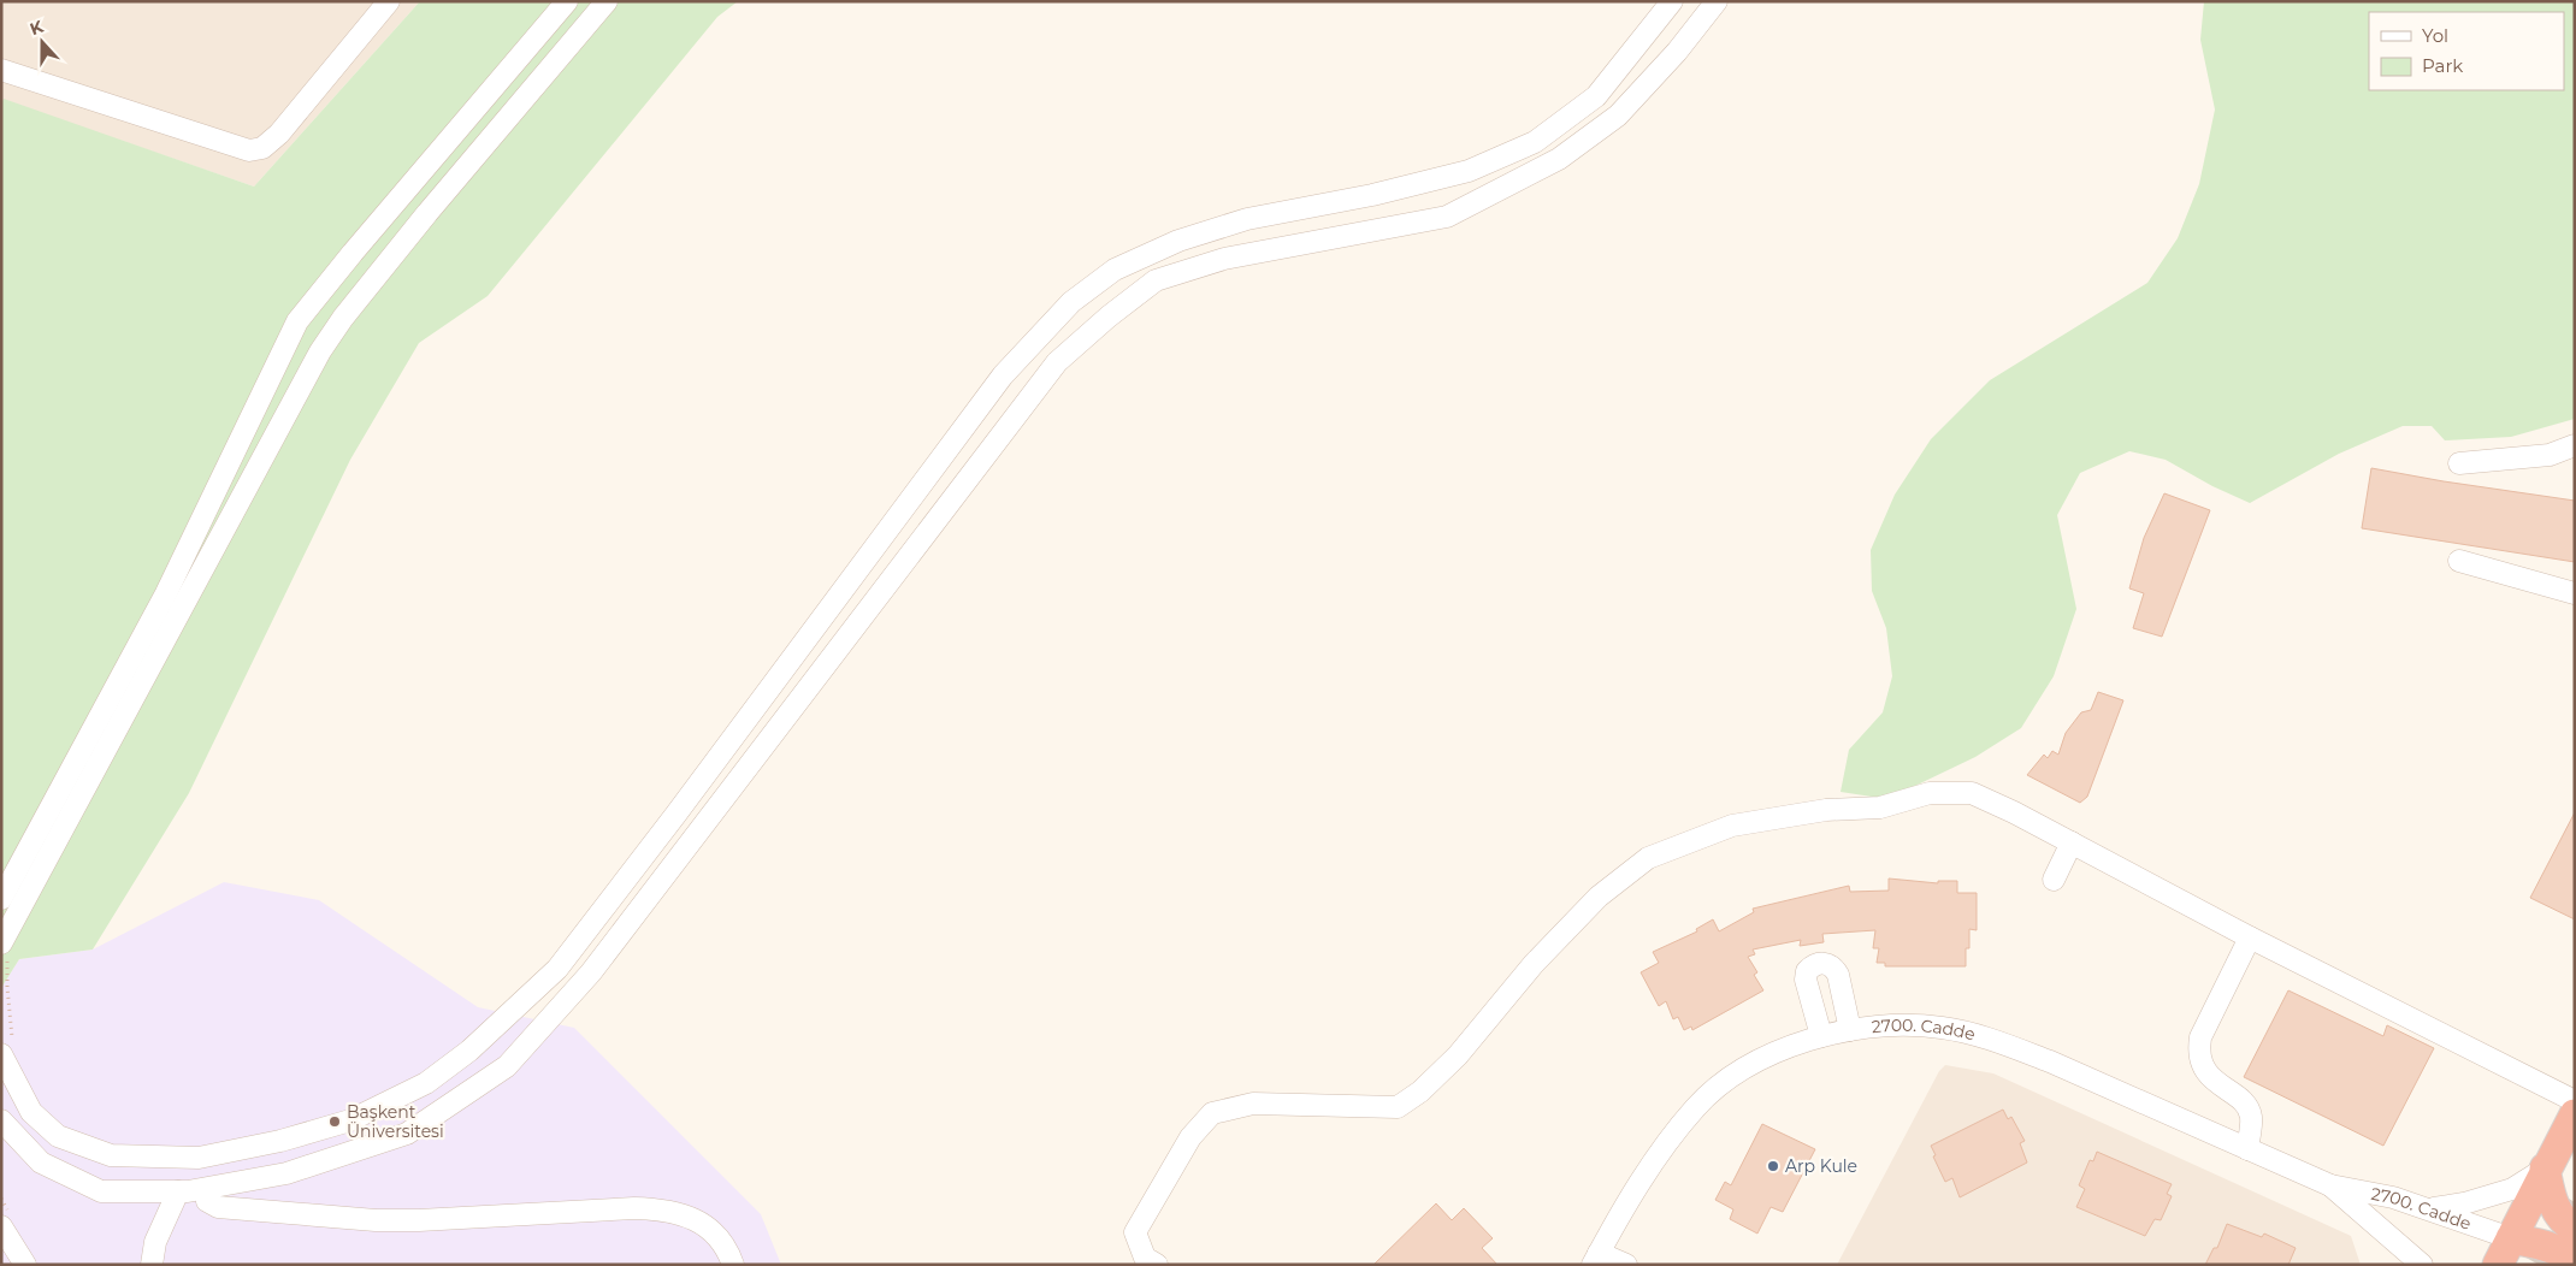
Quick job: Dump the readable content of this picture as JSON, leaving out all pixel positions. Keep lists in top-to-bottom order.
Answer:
{
  "streets": {
    "street": ["2700. Cadde"]
  },
  "places": ["Başkent Üniversitesi", "Arp Kule"],
  "legend": ["Yol", "Park"],
  "north": "top"
}
